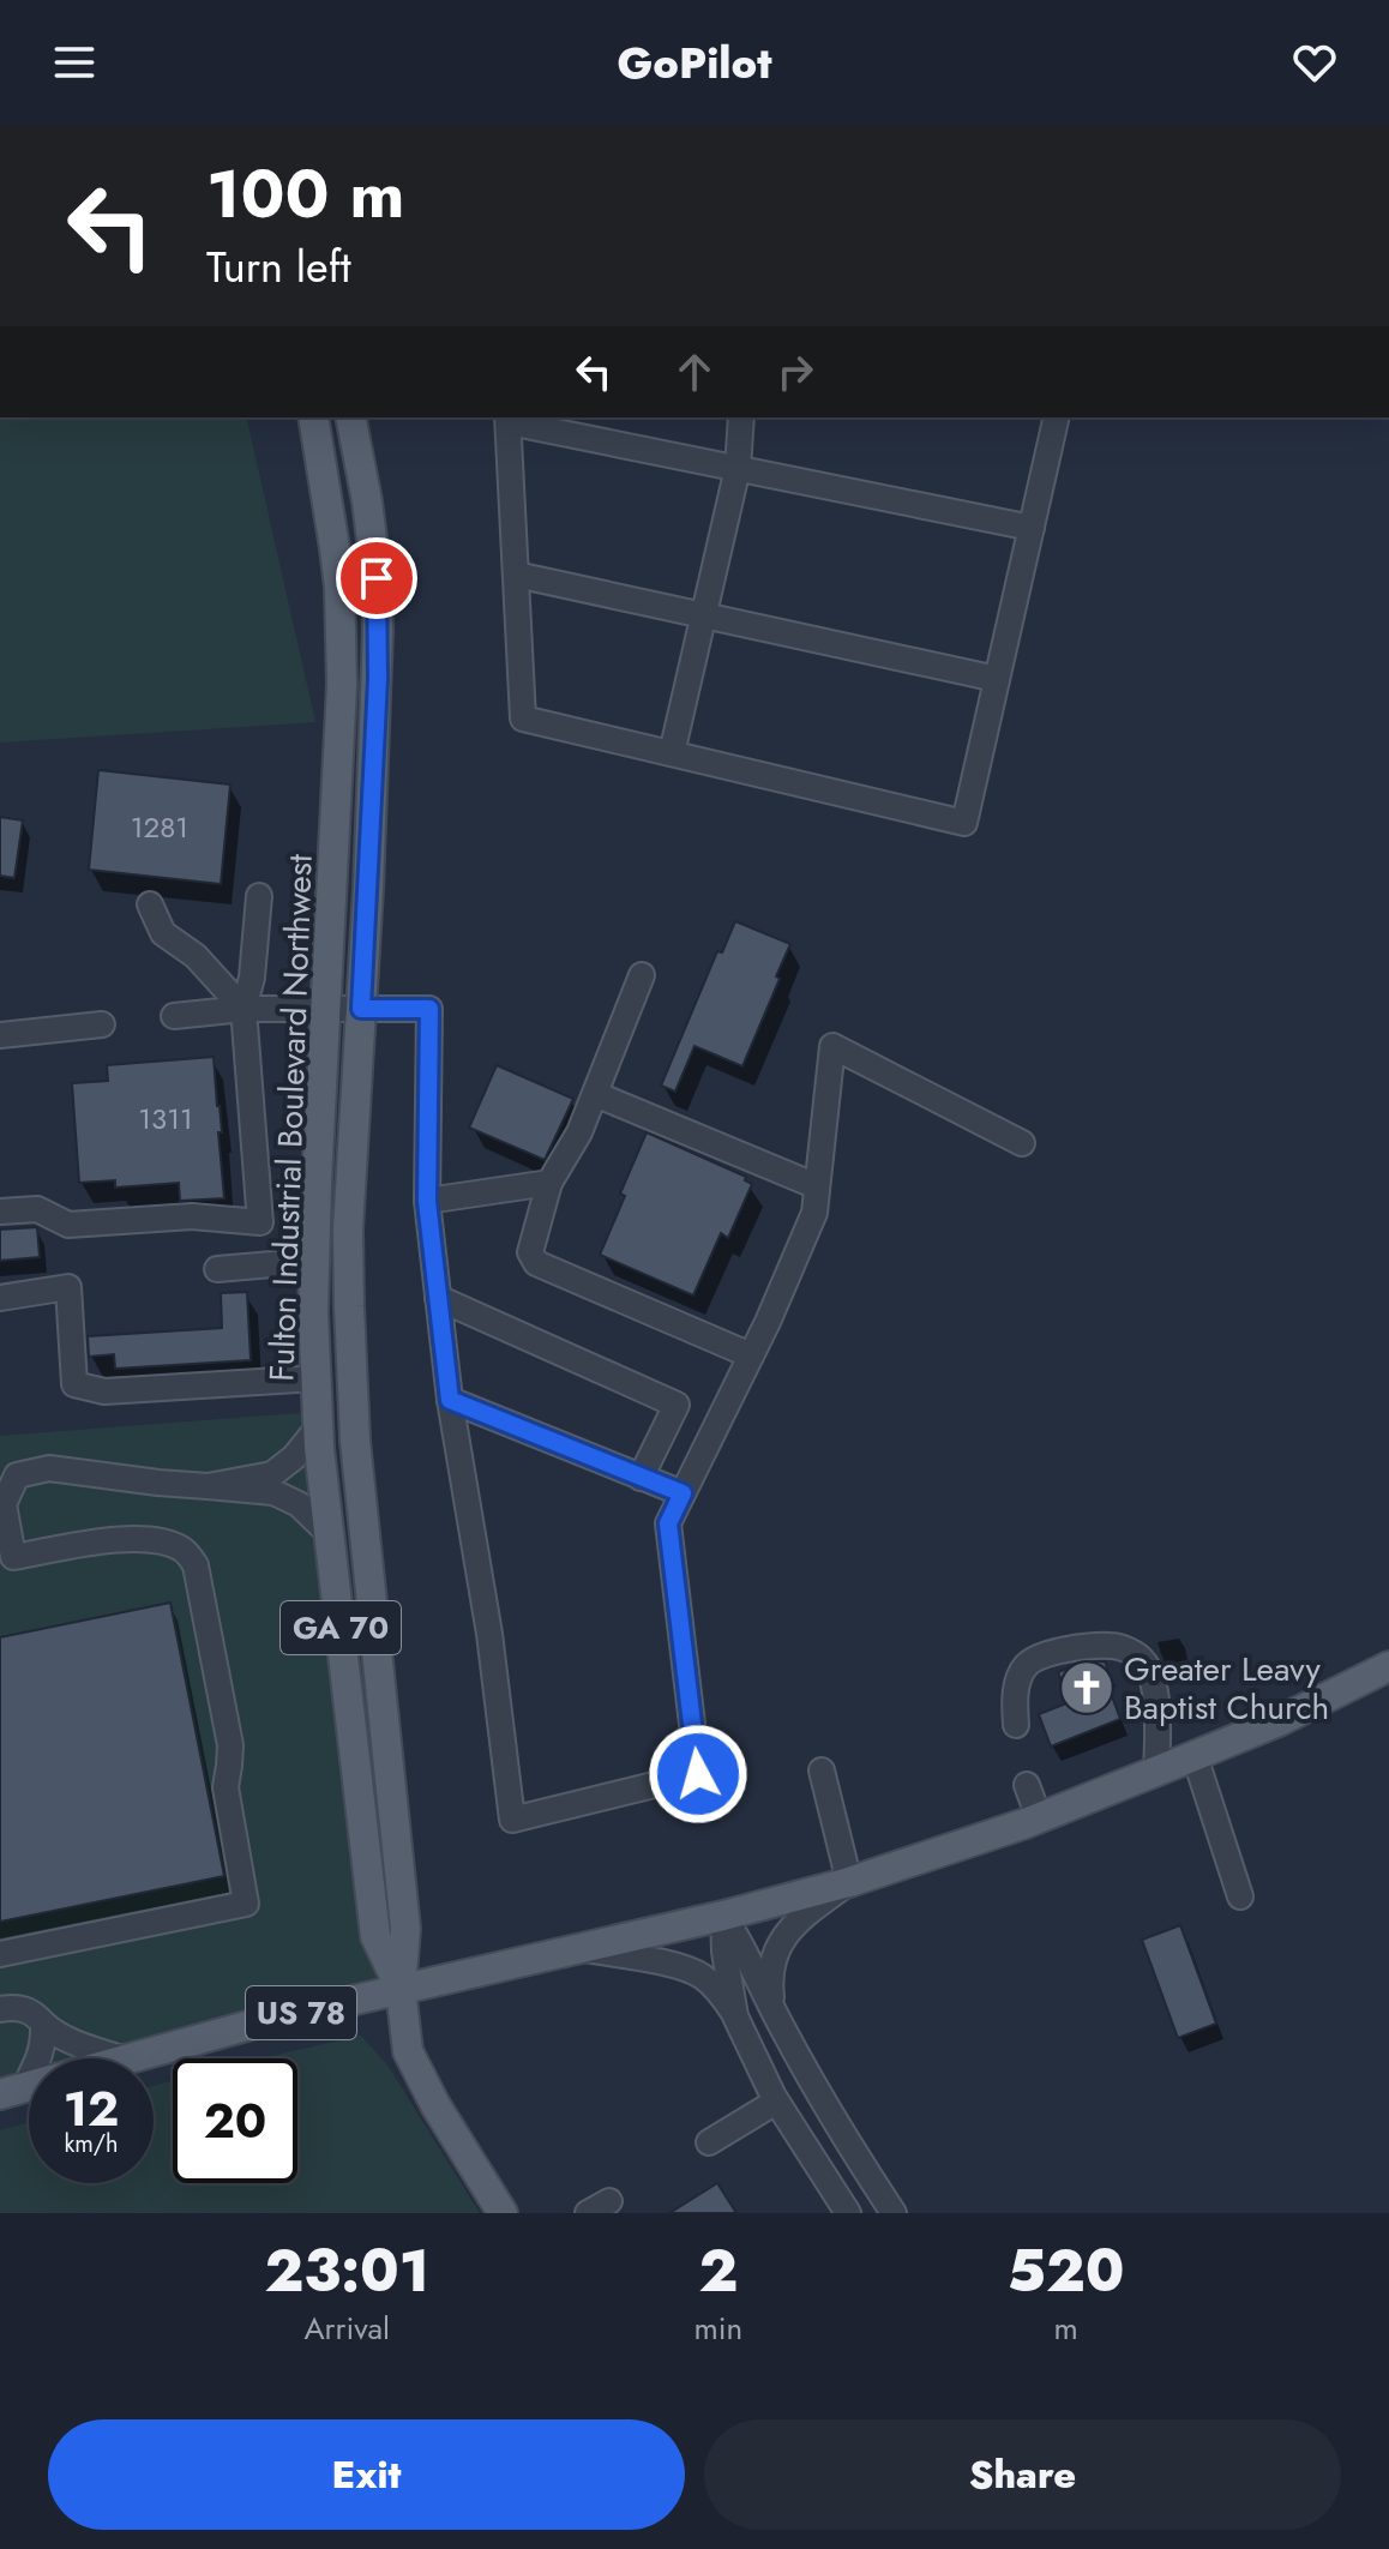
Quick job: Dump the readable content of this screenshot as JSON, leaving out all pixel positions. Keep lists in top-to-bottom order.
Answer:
{
  "streets": {
    "main road": ["Fulton Industrial Boulevard Northwest", "GA 70", "US 78"]
  },
  "crossings": [
    ["Fulton Industrial Boulevard Northwest", "US 78"]
  ],
  "places": {
    "church": ["Greater Leavy Baptist Church"]
  },
  "house_numbers": ["1281", "1311"],
  "page": {
    "header": "GoPilot",
    "turn": ["100 m", "Turn left"],
    "speed": "12 km/h",
    "limit": "20",
    "eta": [
      "23:01",
      "Arrival",
      "2",
      "min",
      "520",
      "m"
    ],
    "buttons": ["Exit", "Share"]
  }
}
